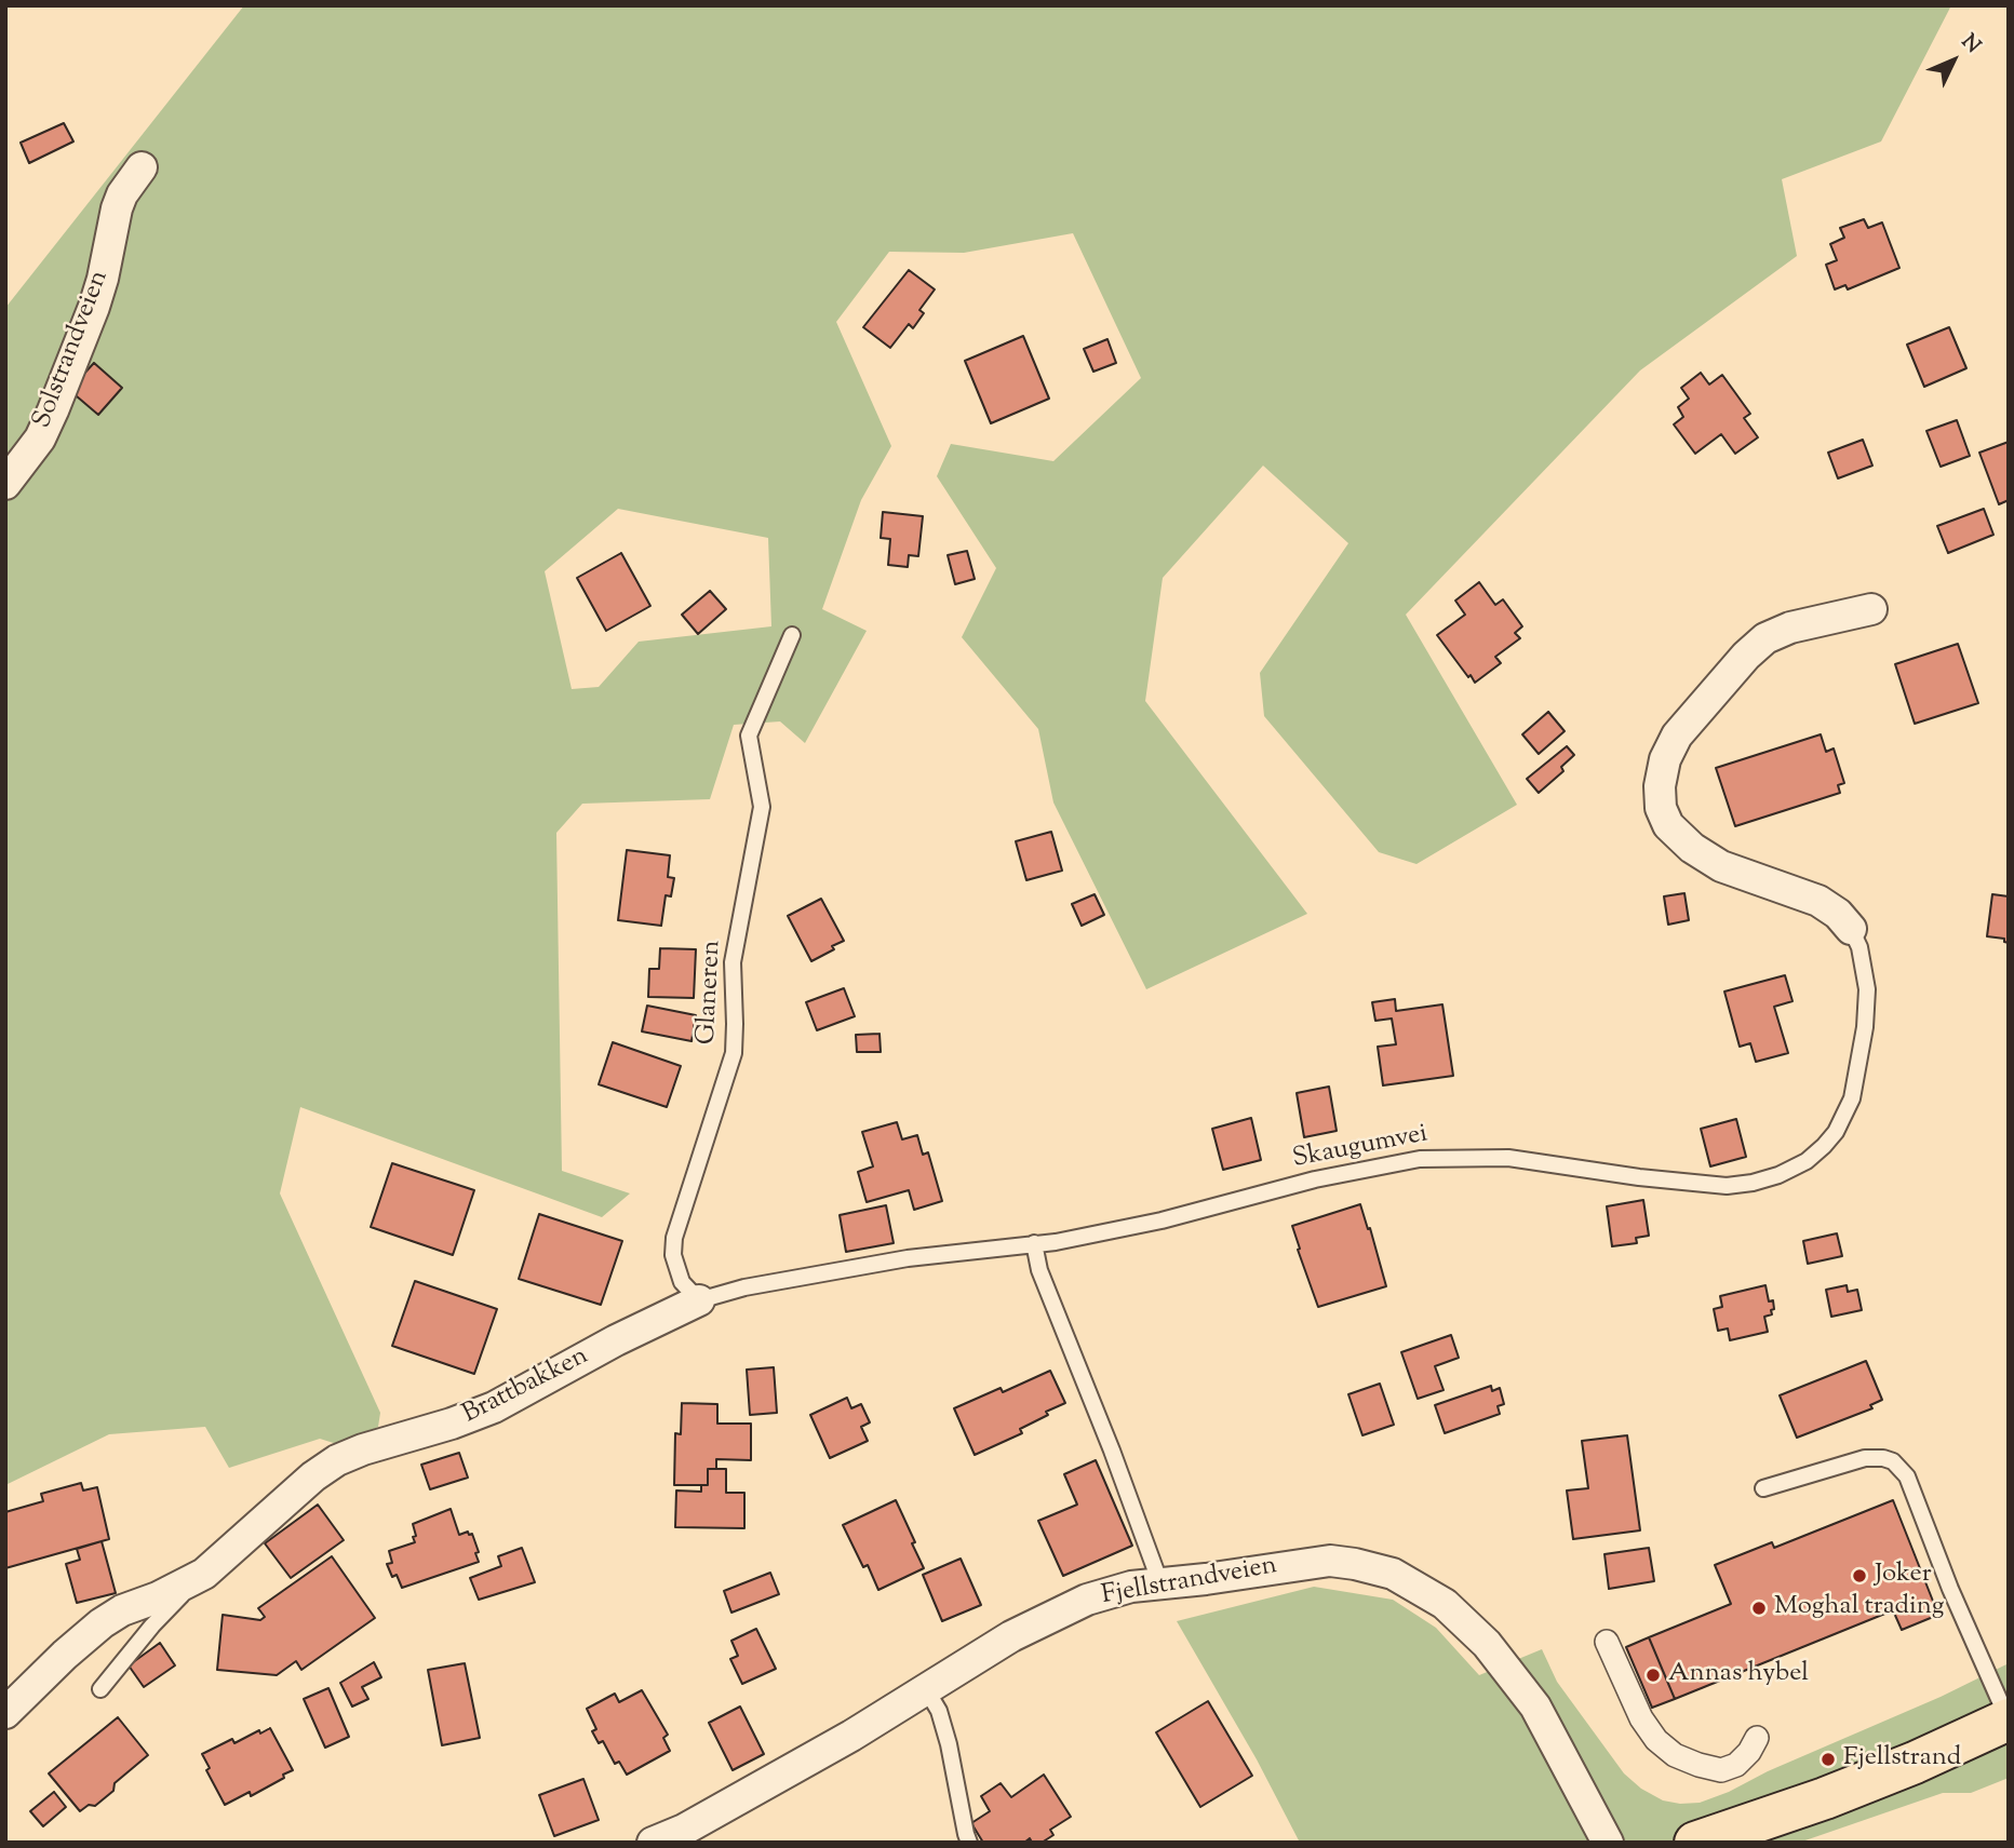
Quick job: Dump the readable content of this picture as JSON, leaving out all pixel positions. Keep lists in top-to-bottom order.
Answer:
{
  "streets": {
    "street": ["Solstrandveien", "Brattbakken", "Fjellstrandveien"],
    "lane": ["Glaneren", "Skaugumvei"]
  },
  "crossings": [
    ["Glaneren", "Brattbakken"],
    ["Skaugumvei", "Brattbakken"]
  ],
  "places": [
    "Joker",
    "Moghal trading",
    "Annas hybel",
    "Fjellstrand"
  ],
  "north": "top right"
}
